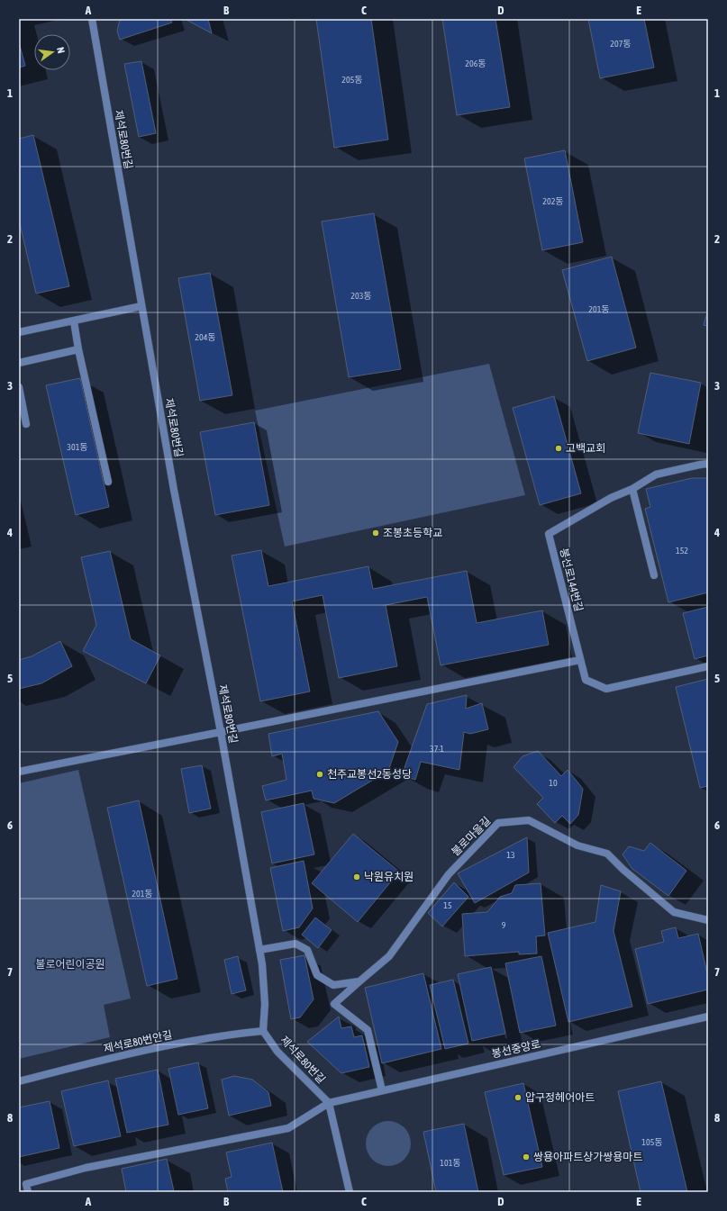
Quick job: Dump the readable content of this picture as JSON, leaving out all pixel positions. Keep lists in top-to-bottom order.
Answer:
{
  "streets": {
    "street": [
      "제석로80번길",
      "봉선로144번길",
      "불로마을길",
      "제석로80번안길",
      "봉선중앙로"
    ]
  },
  "crossings": [
    ["제석로80번길", "제석로80번안길"],
    ["제석로80번길", "봉선중앙로"],
    ["불로마을길", "봉선중앙로"]
  ],
  "parks": ["불로어린이공원"],
  "places": [
    "고백교회",
    "조봉초등학교",
    "천주교봉선2동성당",
    "낙원유치원",
    "압구정헤어아트",
    "쌍용아파트상가쌍용마트"
  ],
  "house_numbers": [
    "207동",
    "206동",
    "205동",
    "202동",
    "203동",
    "201동",
    "204동",
    "301동",
    "152",
    "37-1",
    "10",
    "13",
    "201동",
    "15",
    "9",
    "105동",
    "101동"
  ],
  "north": "right",
  "grid": {
    "columns": [
      "A",
      "B",
      "C",
      "D",
      "E"
    ],
    "rows": [
      "1",
      "2",
      "3",
      "4",
      "5",
      "6",
      "7",
      "8"
    ]
  }
}
